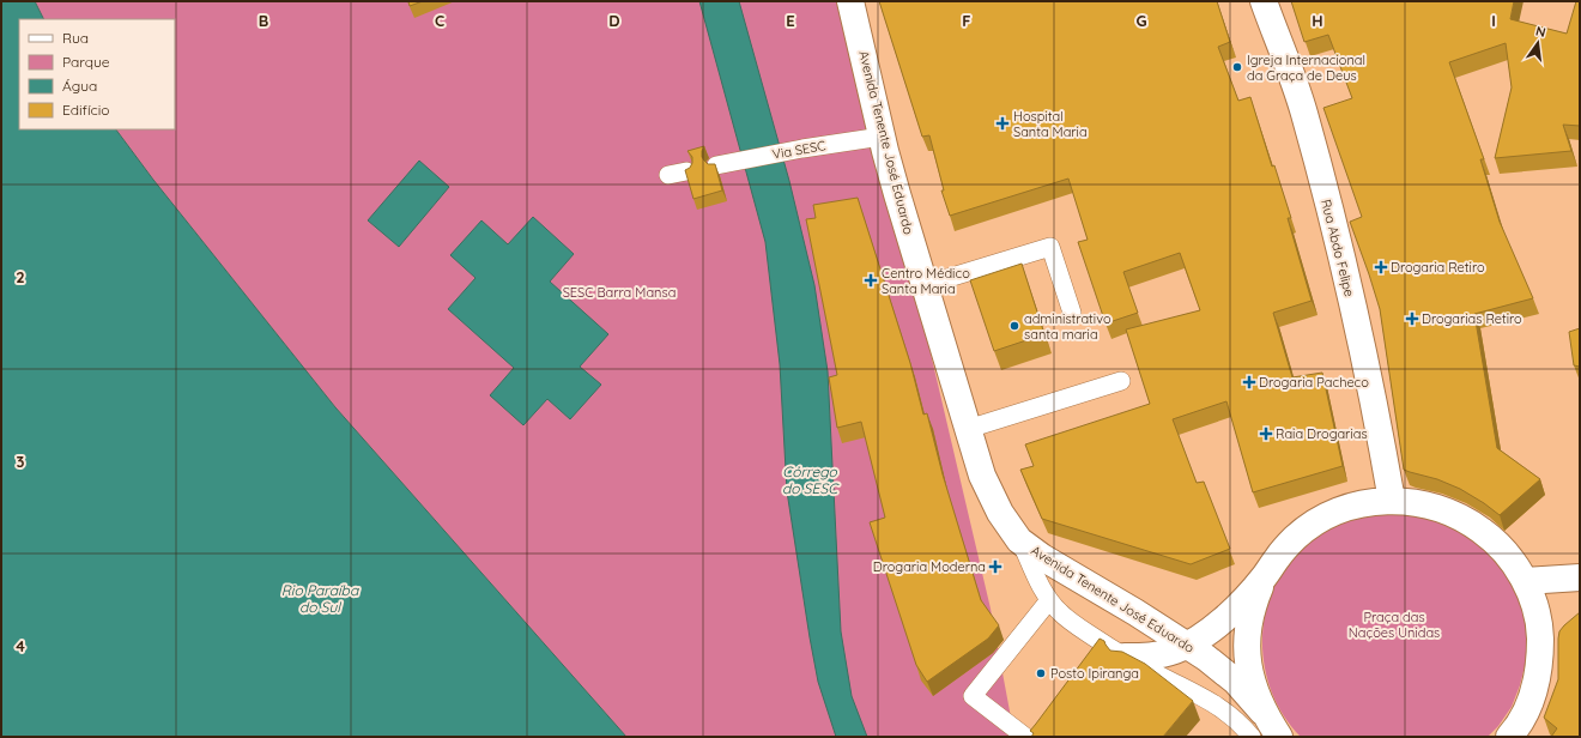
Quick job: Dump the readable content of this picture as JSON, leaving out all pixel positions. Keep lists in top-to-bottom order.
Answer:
{
  "streets": {
    "main road": ["Avenida Tenente José Eduardo", "Rua Abdo Felipe"],
    "lane": ["Via SESC"]
  },
  "crossings": [
    ["Avenida Tenente José Eduardo", "Via SESC"]
  ],
  "water": ["Córrego do SESC", "Rio Paraíba do Sul"],
  "parks": ["SESC Barra Mansa", "Praça das Nações Unidas"],
  "places": {
    "other": ["Igreja Internacional da Graça de Deus", "administrativo santa maria", "Posto Ipiranga"],
    "health": [
      "Hospital Santa Maria",
      "Drogaria Retiro",
      "Centro Médico Santa Maria",
      "Drogarias Retiro",
      "Drogaria Pacheco",
      "Raia Drogarias",
      "Drogaria Moderna"
    ]
  },
  "legend": [
    "Rua",
    "Parque",
    "Água",
    "Edifício"
  ],
  "north": "top",
  "grid": {
    "columns": [
      "B",
      "C",
      "D",
      "E",
      "F",
      "G",
      "H",
      "I"
    ],
    "rows": ["2", "3", "4"]
  }
}
